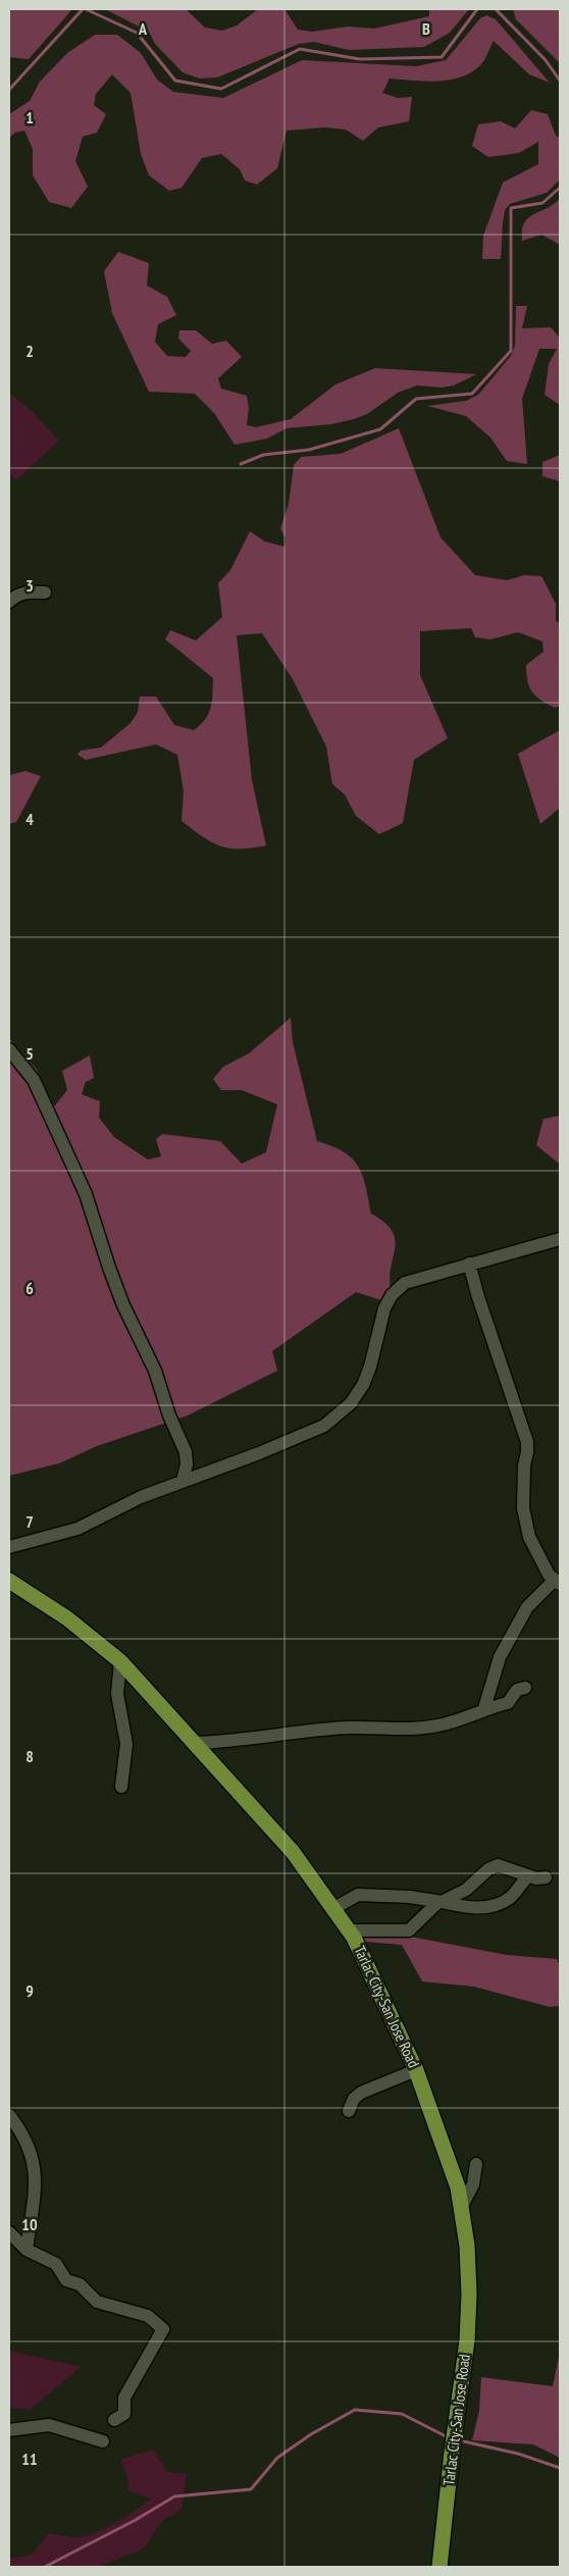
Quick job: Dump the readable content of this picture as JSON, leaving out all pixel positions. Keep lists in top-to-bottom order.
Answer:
{
  "streets": {
    "main road": ["Tarlac City-San Jose Road"]
  },
  "grid": {
    "columns": ["A", "B"],
    "rows": [
      "1",
      "2",
      "3",
      "4",
      "5",
      "6",
      "7",
      "8",
      "9",
      "10",
      "11"
    ]
  }
}
